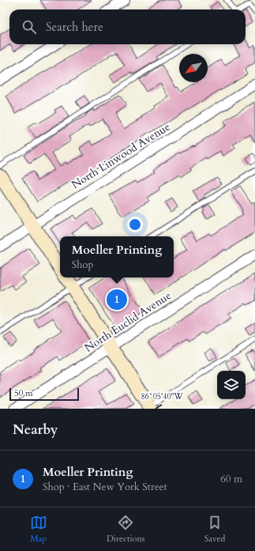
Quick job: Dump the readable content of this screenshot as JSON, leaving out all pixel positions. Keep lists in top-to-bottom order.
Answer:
{
  "streets": {
    "street": ["North Linwood Avenue", "North Euclid Avenue"]
  },
  "scale_bar": "50 m",
  "north": "bottom left",
  "page": {
    "search": "Search here",
    "popup": ["Moeller Printing", "Shop"],
    "pins": "1",
    "scale": "50 m",
    "heading": "Nearby",
    "list": [
      {
        "mark": "1",
        "name": "Moeller Printing",
        "note": "Shop · East New York Street",
        "value": "60 m"
      }
    ],
    "nav": ["Map", "Directions", "Saved"]
  },
  "coordinates": ["86°05'40\"W"]
}
